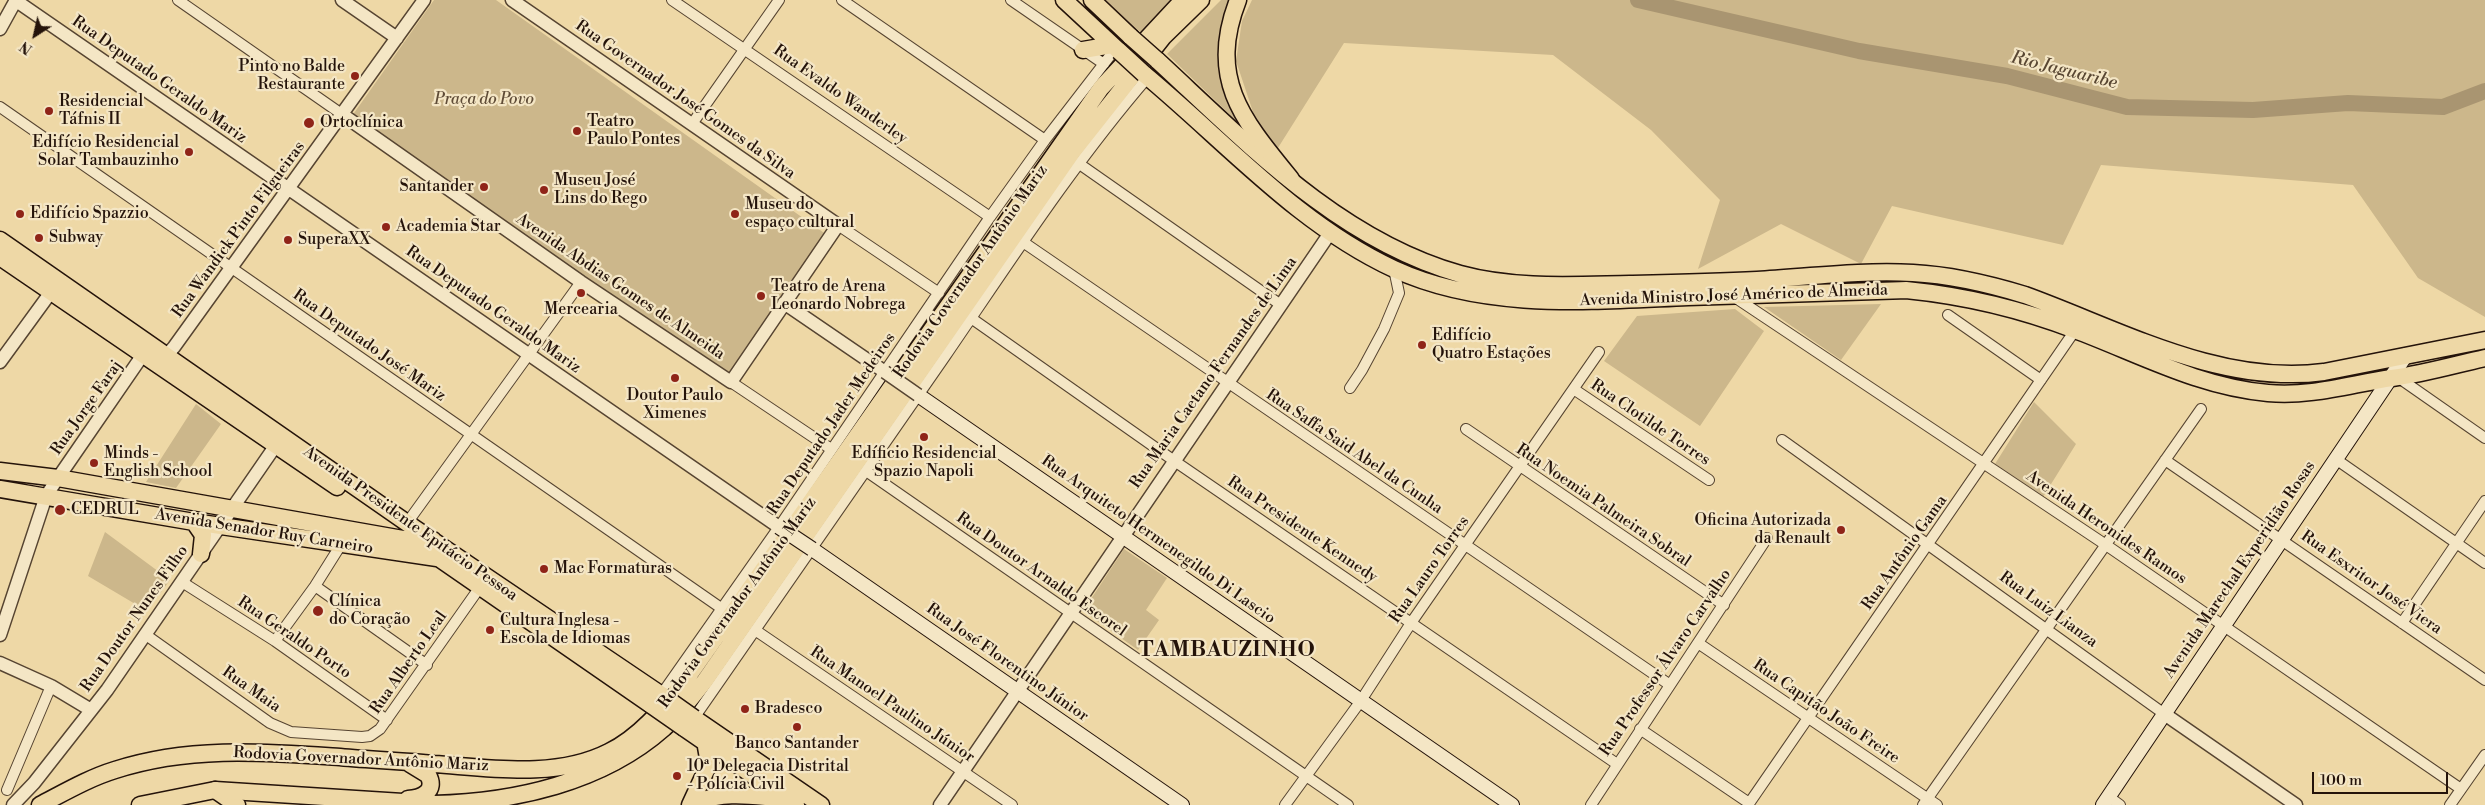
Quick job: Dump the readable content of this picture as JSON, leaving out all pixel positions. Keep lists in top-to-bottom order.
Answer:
{
  "streets": {
    "main road": [
      "Rodovia Governador Antônio Mariz",
      "Avenida Ministro José Américo de Almeida",
      "Avenida Presidente Epitácio Pessoa",
      "Avenida Senador Ruy Carneiro",
      "Rua Arquiteto Hermenegildo Di Lascio",
      "Avenida Marechal Experidião Rosas",
      "Rua José Florentino Júnior"
    ],
    "street": [
      "Rua Deputado Geraldo Mariz",
      "Rua Evaldo Wanderley",
      "Rua Governador José Gomes da Silva",
      "Rua Wandick Pinto Filgueiras",
      "Avenida Abdias Gomes de Almeida",
      "Rua Deputado José Mariz",
      "Rua Maria Caetano Fernandes de Lima",
      "Rua Jorge Faraj",
      "Rua Clotilde Torres",
      "Rua Deputado Jader Medeiros",
      "Rua Saffa Said Abel da Cunha",
      "Rua Noemia Palmeira Sobral",
      "Avenida Heronides Ramos",
      "Rua Presidente Kennedy",
      "Rua Antônio Gama",
      "Rua Lauro Torres",
      "Rua Doutor Arnaldo Escorel",
      "Rua Esxritor José Viera",
      "Rua Luiz Lianza",
      "Rua Doutor Nunes Filho",
      "Rua Geraldo Porto",
      "Rua Alberto Leal",
      "Rua Professor Álvaro Carvalho",
      "Rua Maia",
      "Rua Manoel Paulino Júnior",
      "Rua Capitão João Freire"
    ]
  },
  "crossings": [
    ["Rua Deputado Geraldo Mariz", "Rua Wandick Pinto Filgueiras"],
    ["Rua Deputado Geraldo Mariz", "Rua Deputado Jader Medeiros"],
    ["Rua Deputado Geraldo Mariz", "Rua José Florentino Júnior"],
    ["Rua Evaldo Wanderley", "Rua Deputado Jader Medeiros"],
    ["Rua Governador José Gomes da Silva", "Rua Deputado Jader Medeiros"],
    ["Rua Wandick Pinto Filgueiras", "Avenida Abdias Gomes de Almeida"],
    ["Rua Wandick Pinto Filgueiras", "Rua Deputado José Mariz"],
    ["Rua Wandick Pinto Filgueiras", "Avenida Presidente Epitácio Pessoa"],
    ["Avenida Abdias Gomes de Almeida", "Rua Deputado Jader Medeiros"],
    ["Avenida Ministro José Américo de Almeida", "Rua Maria Caetano Fernandes de Lima"],
    ["Avenida Ministro José Américo de Almeida", "Rua Deputado Jader Medeiros"],
    ["Avenida Ministro José Américo de Almeida", "Avenida Heronides Ramos"],
    ["Avenida Ministro José Américo de Almeida", "Rua Antônio Gama"],
    ["Avenida Ministro José Américo de Almeida", "Avenida Marechal Experidião Rosas"],
    ["Rua Deputado José Mariz", "Rua Deputado Jader Medeiros"],
    ["Rua Maria Caetano Fernandes de Lima", "Rua Saffa Said Abel da Cunha"],
    ["Rua Maria Caetano Fernandes de Lima", "Rua Presidente Kennedy"],
    ["Rua Maria Caetano Fernandes de Lima", "Rua Arquiteto Hermenegildo Di Lascio"],
    ["Rua Maria Caetano Fernandes de Lima", "Rua Doutor Arnaldo Escorel"],
    ["Rua Maria Caetano Fernandes de Lima", "Rua José Florentino Júnior"],
    ["Rua Maria Caetano Fernandes de Lima", "Rua Manoel Paulino Júnior"],
    ["Rua Jorge Faraj", "Avenida Presidente Epitácio Pessoa"],
    ["Rua Jorge Faraj", "Avenida Senador Ruy Carneiro"],
    ["Rua Clotilde Torres", "Rua Lauro Torres"],
    ["Rua Deputado Jader Medeiros", "Avenida Presidente Epitácio Pessoa"],
    ["Rua Deputado Jader Medeiros", "Rua Arquiteto Hermenegildo Di Lascio"],
    ["Rua Deputado Jader Medeiros", "Rua José Florentino Júnior"],
    ["Rua Saffa Said Abel da Cunha", "Rua Lauro Torres"],
    ["Rua Saffa Said Abel da Cunha", "Rua Professor Álvaro Carvalho"],
    ["Rua Noemia Palmeira Sobral", "Rua Lauro Torres"],
    ["Rua Noemia Palmeira Sobral", "Rua Professor Álvaro Carvalho"],
    ["Avenida Presidente Epitácio Pessoa", "Avenida Senador Ruy Carneiro"],
    ["Avenida Presidente Epitácio Pessoa", "Rua Doutor Nunes Filho"],
    ["Avenida Presidente Epitácio Pessoa", "Rua Alberto Leal"],
    ["Avenida Heronides Ramos", "Rua Antônio Gama"],
    ["Avenida Heronides Ramos", "Avenida Marechal Experidião Rosas"],
    ["Rua Presidente Kennedy", "Rua Lauro Torres"],
    ["Rua Presidente Kennedy", "Rua Professor Álvaro Carvalho"],
    ["Avenida Senador Ruy Carneiro", "Rua Doutor Nunes Filho"],
    ["Rua Arquiteto Hermenegildo Di Lascio", "Rua Lauro Torres"],
    ["Rua Antônio Gama", "Rua Luiz Lianza"],
    ["Rua Antônio Gama", "Rua Capitão João Freire"],
    ["Rua Lauro Torres", "Rua Doutor Arnaldo Escorel"],
    ["Avenida Marechal Experidião Rosas", "Rua Esxritor José Viera"],
    ["Avenida Marechal Experidião Rosas", "Rua Luiz Lianza"],
    ["Rua Doutor Nunes Filho", "Rua Geraldo Porto"],
    ["Rua Doutor Nunes Filho", "Rua Maia"],
    ["Rua Geraldo Porto", "Rua Alberto Leal"],
    ["Rua Alberto Leal", "Rua Maia"],
    ["Rua Professor Álvaro Carvalho", "Rua Capitão João Freire"]
  ],
  "districts": ["TAMBAUZINHO"],
  "water": ["Rio Jaguaribe"],
  "parks": ["Praça do Povo"],
  "places": [
    "Pinto no Balde Restaurante",
    "Residencial Táfnis II",
    "Ortoclínica",
    "Teatro Paulo Pontes",
    "Edifício Residencial Solar Tambauzinho",
    "Santander",
    "Museu José Lins do Rego",
    "Edifício Spazzio",
    "Museu do espaço cultural",
    "Academia Star",
    "Subway",
    "SuperaXX",
    "Mercearia",
    "Teatro de Arena Leonardo Nobrega",
    "Edifício Quatro Estações",
    "Doutor Paulo Ximenes",
    "Edíficio Residencial Spazio Napoli",
    "Minds - English School",
    "CEDRUL",
    "Oficina Autorizada da Renault",
    "Mac Formaturas",
    "Clínica do Coração",
    "Cultura Inglesa - Escola de Idiomas",
    "Bradesco",
    "Banco Santander",
    "10ª Delegacia Distrital - Polícia Civil"
  ],
  "scale_bar": "100 m",
  "north": "bottom left"
}
